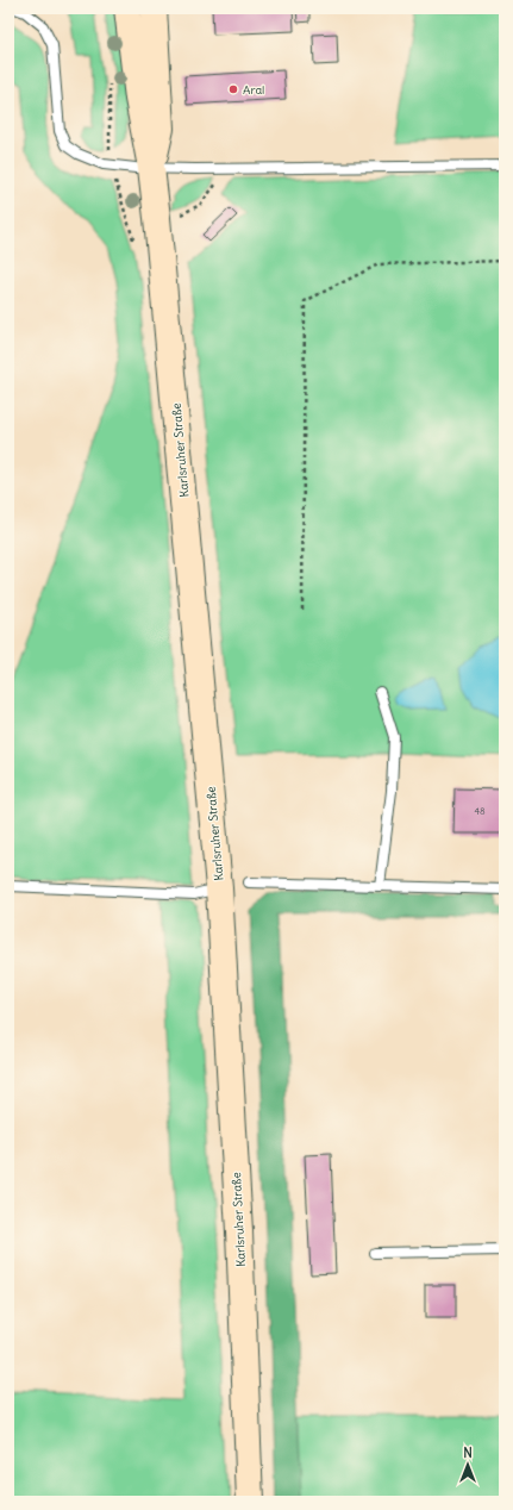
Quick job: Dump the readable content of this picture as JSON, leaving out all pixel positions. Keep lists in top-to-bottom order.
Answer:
{
  "streets": {
    "main road": ["Karlsruher Straße"]
  },
  "places": ["Aral"],
  "house_numbers": ["48"],
  "north": "top"
}
